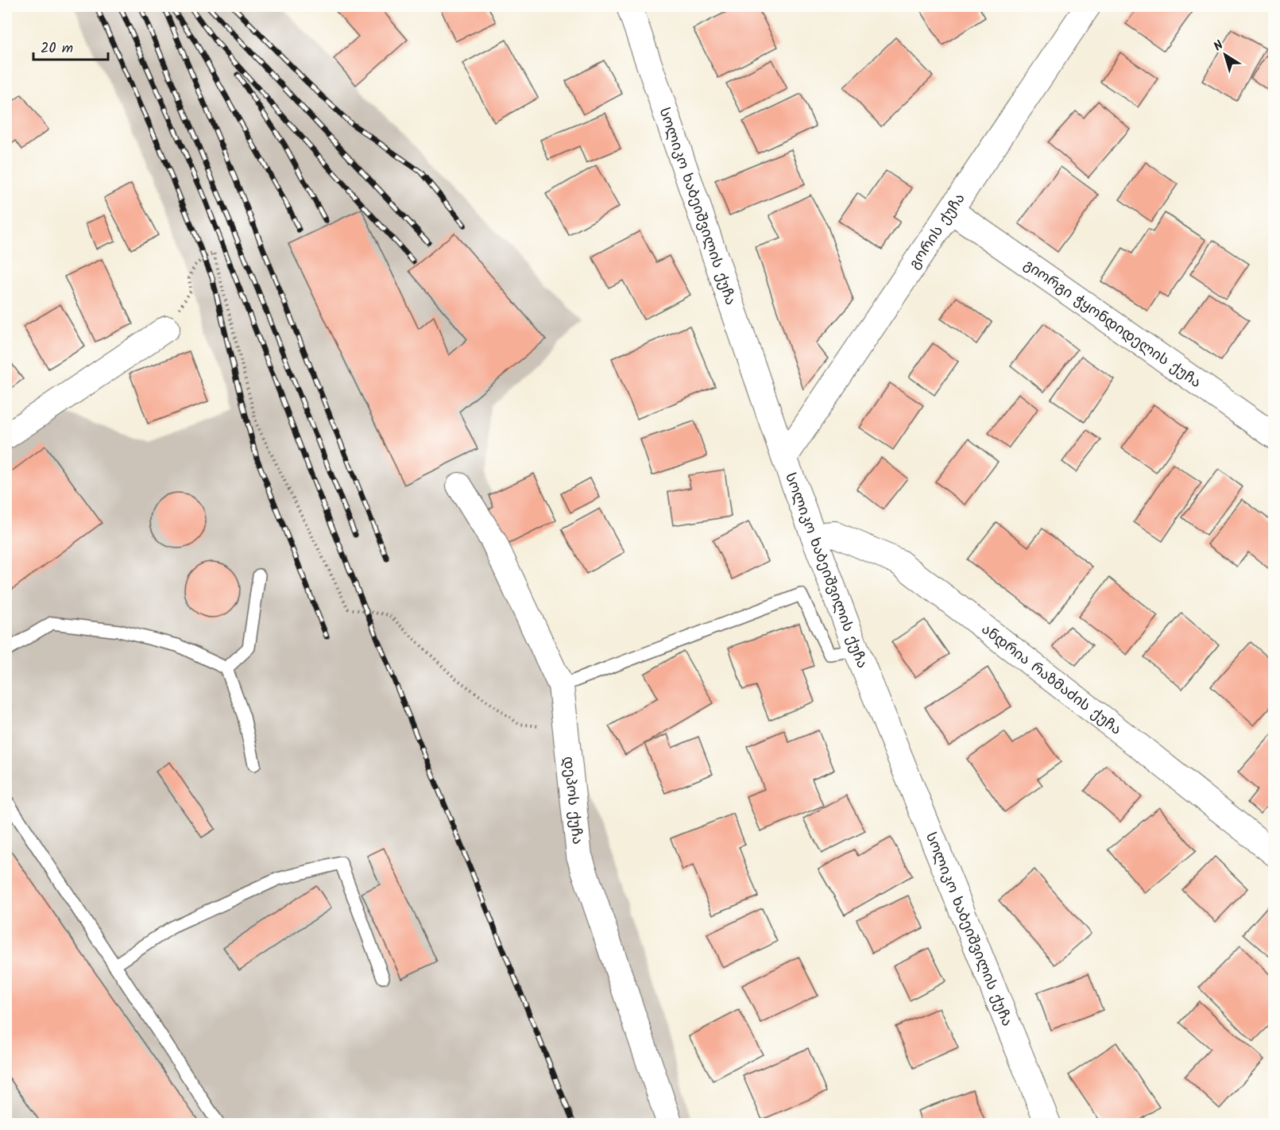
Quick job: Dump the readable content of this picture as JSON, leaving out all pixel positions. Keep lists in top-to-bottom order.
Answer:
{
  "streets": {
    "street": [
      "სოლიკო ხაბეიშვილის ქუჩა",
      "გორის ქუჩა",
      "გიორგი ჭყონდიდელის ქუჩა",
      "ანდრია რაზმაძის ქუჩა",
      "დეპოს ქუჩა"
    ]
  },
  "crossings": [
    ["სოლიკო ხაბეიშვილის ქუჩა", "გორის ქუჩა"],
    ["სოლიკო ხაბეიშვილის ქუჩა", "ანდრია რაზმაძის ქუჩა"],
    ["გორის ქუჩა", "გიორგი ჭყონდიდელის ქუჩა"]
  ],
  "scale_bar": "20 m",
  "north": "top left"
}
